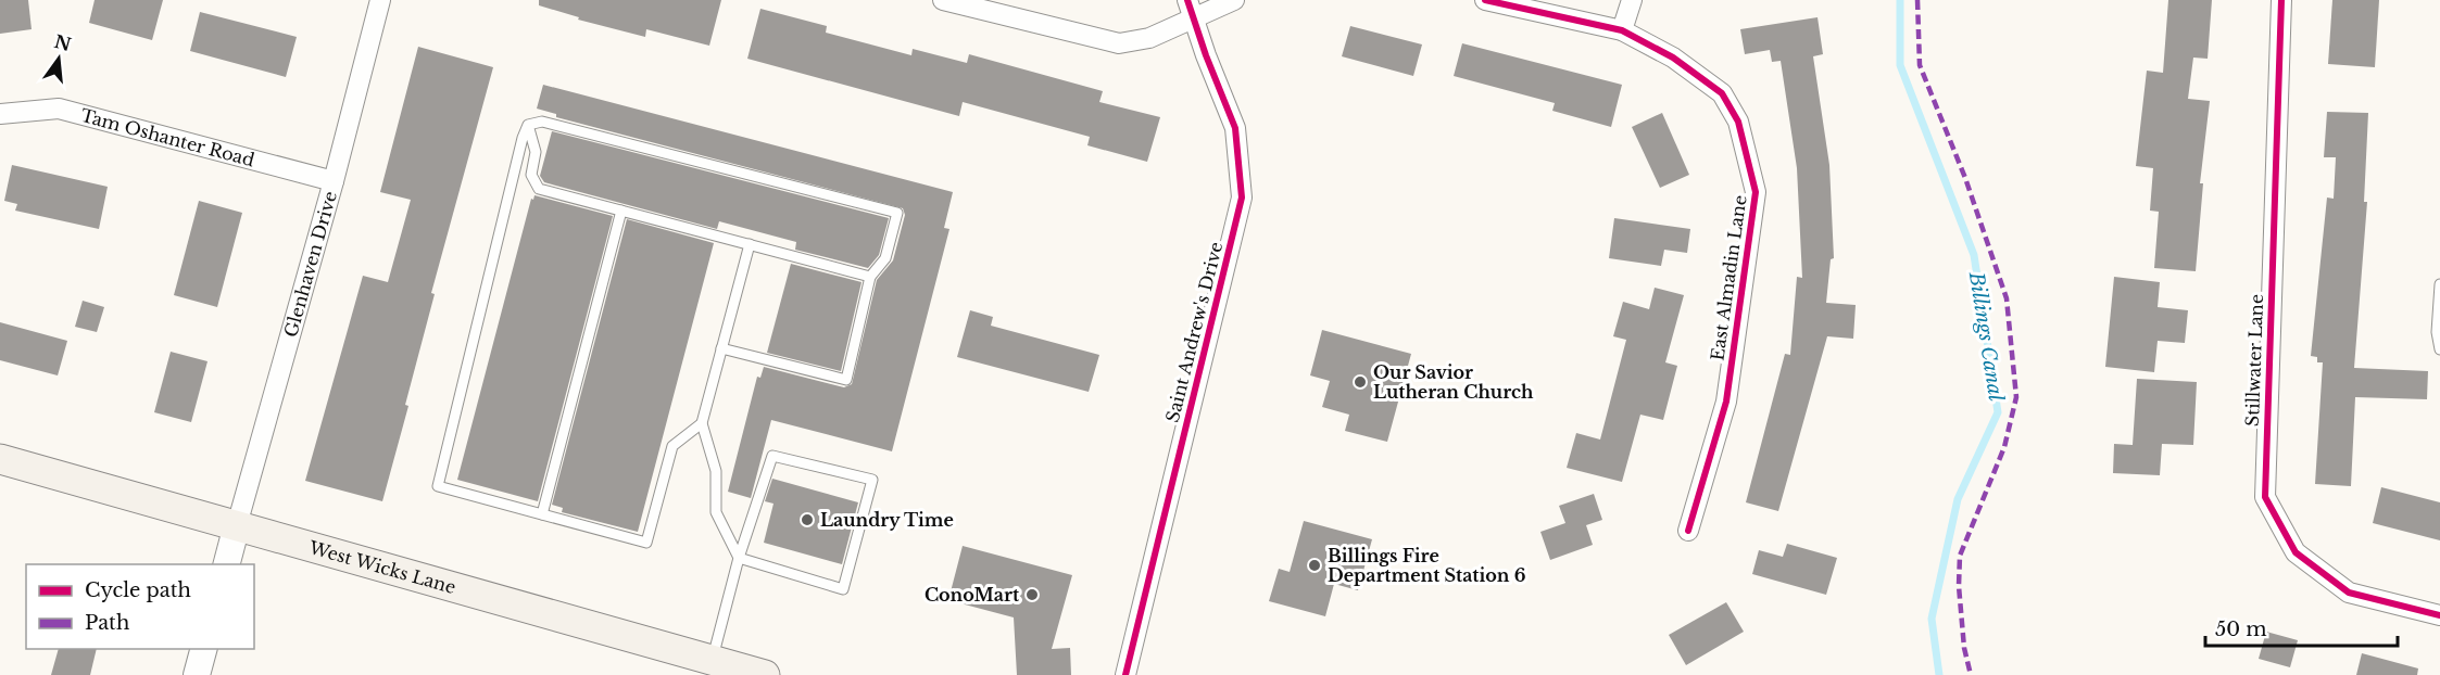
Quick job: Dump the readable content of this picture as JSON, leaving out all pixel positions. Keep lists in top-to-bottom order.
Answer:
{
  "streets": {
    "main road": ["West Wicks Lane"],
    "street": [
      "Tam Oshanter Road",
      "Glenhaven Drive",
      "East Almadin Lane",
      "Saint Andrew's Drive",
      "Stillwater Lane"
    ]
  },
  "crossings": [
    ["Tam Oshanter Road", "Glenhaven Drive"],
    ["Glenhaven Drive", "West Wicks Lane"]
  ],
  "water": ["Billings Canal"],
  "places": [
    "Our Savior Lutheran Church",
    "Laundry Time",
    "Billings Fire Department Station 6",
    "ConoMart"
  ],
  "legend": ["Cycle path", "Path"],
  "scale_bar": "50 m",
  "north": "top"
}
